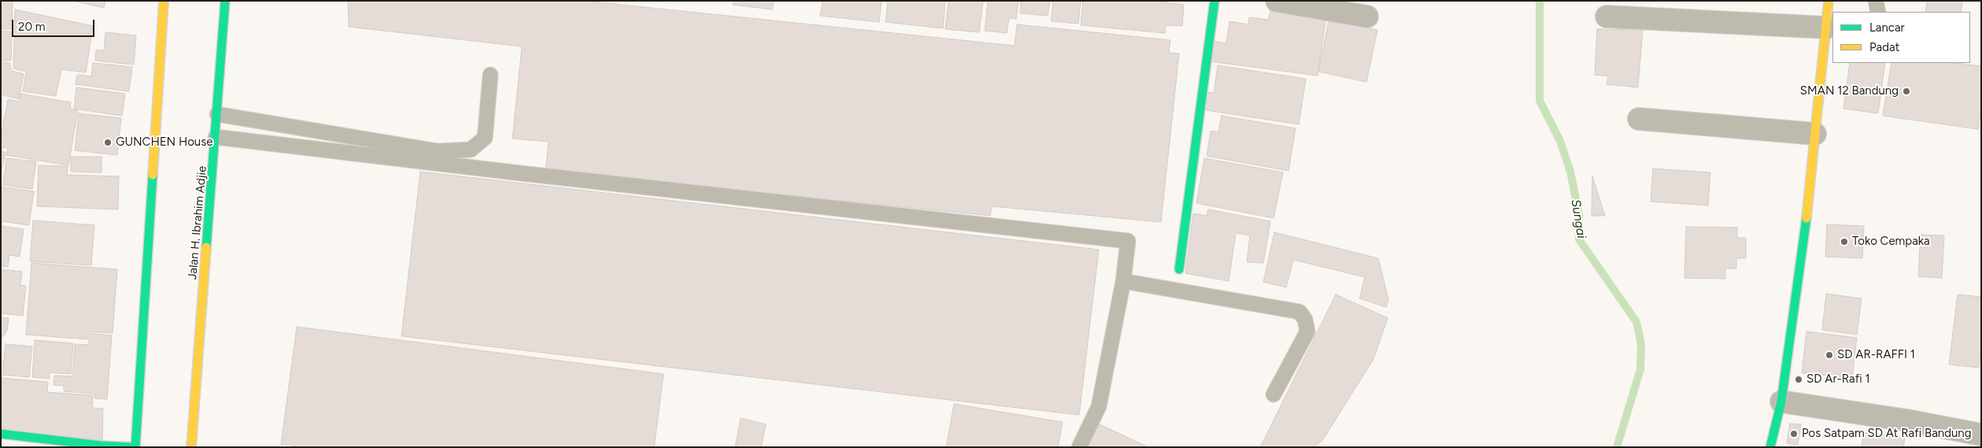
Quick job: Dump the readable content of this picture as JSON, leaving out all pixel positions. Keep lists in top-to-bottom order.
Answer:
{
  "streets": {
    "main road": ["Jalan H. Ibrahim Adjie"]
  },
  "water": ["Sungai"],
  "places": [
    "SMAN 12 Bandung",
    "GUNCHEN House",
    "Toko Cempaka",
    "SD AR-RAFFI 1",
    "SD Ar-Rafi 1",
    "Pos Satpam SD At Rafi Bandung"
  ],
  "legend": ["Lancar", "Padat"],
  "scale_bar": "20 m"
}
